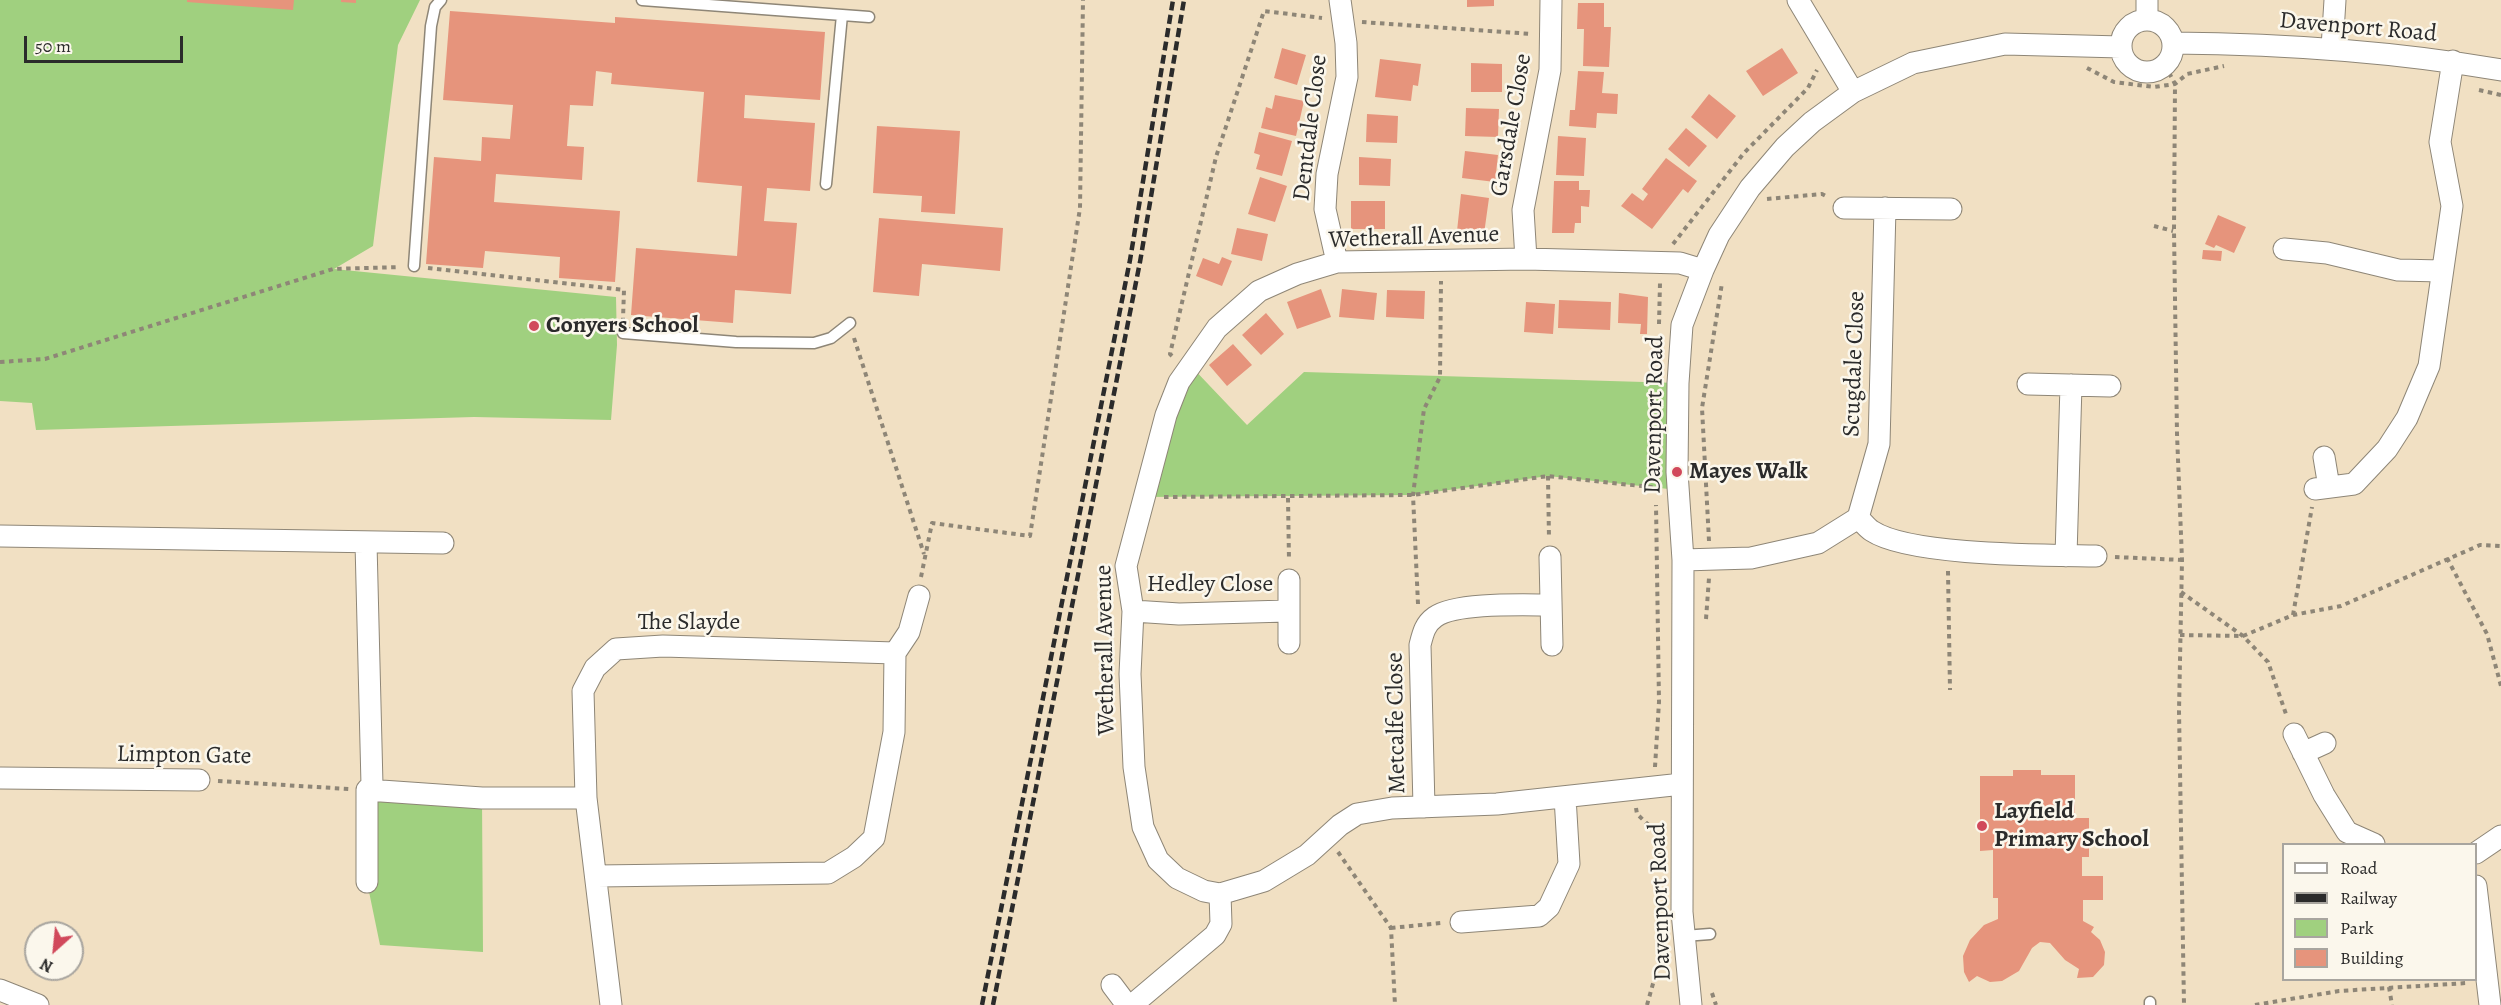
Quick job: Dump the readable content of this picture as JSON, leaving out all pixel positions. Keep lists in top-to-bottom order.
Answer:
{
  "streets": {
    "street": [
      "Davenport Road",
      "Garsdale Close",
      "Dentdale Close",
      "Wetherall Avenue",
      "Scugdale Close",
      "Hedley Close",
      "The Slayde",
      "Metcalfe Close",
      "Limpton Gate"
    ]
  },
  "crossings": [
    ["Davenport Road", "Wetherall Avenue"],
    ["Garsdale Close", "Wetherall Avenue"],
    ["Dentdale Close", "Wetherall Avenue"],
    ["Wetherall Avenue", "Hedley Close"]
  ],
  "places": ["Conyers School", "Mayes Walk", "Layfield Primary School"],
  "legend": [
    "Road",
    "Railway",
    "Park",
    "Building"
  ],
  "scale_bar": "50 m",
  "north": "bottom left"
}
